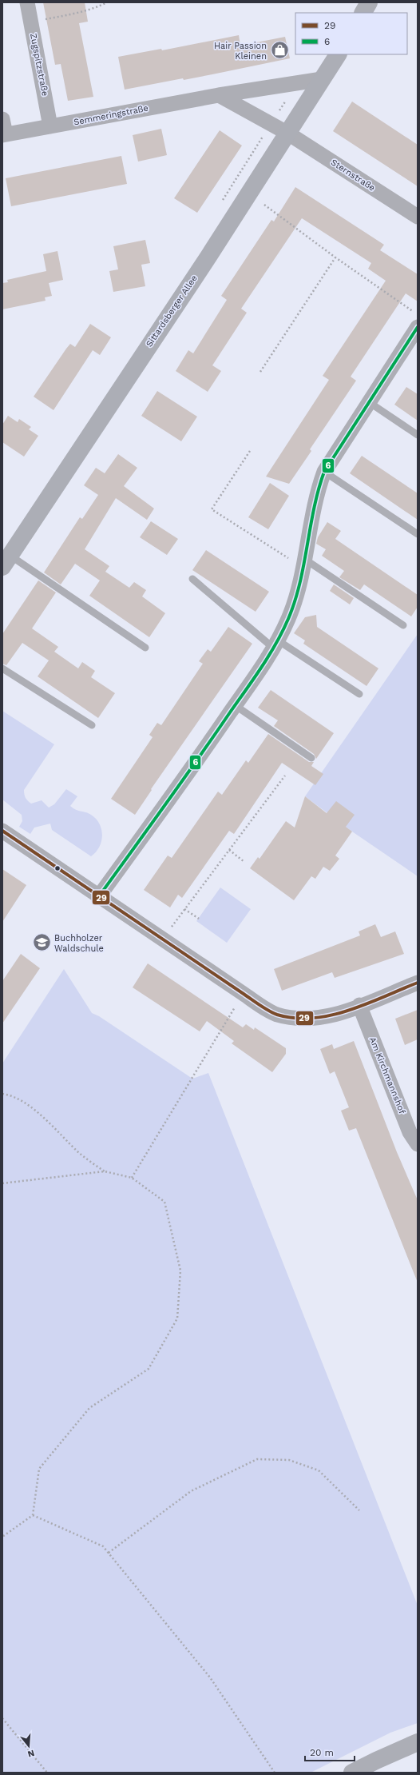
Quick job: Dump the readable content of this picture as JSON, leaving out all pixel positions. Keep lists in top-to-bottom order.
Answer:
{
  "streets": {
    "main road": ["Sittardsberger Allee"],
    "street": [
      "Zugspitzstraße",
      "Semmeringstraße",
      "Sternstraße",
      "Am Kirchmannshof"
    ]
  },
  "crossings": [
    ["Zugspitzstraße", "Semmeringstraße"],
    ["Semmeringstraße", "Sittardsberger Allee"],
    ["Sternstraße", "Sittardsberger Allee"]
  ],
  "places": {
    "shop": ["Hair Passion Kleinen"],
    "school or university": ["Buchholzer Waldschule"]
  },
  "lines": ["transit line 6", "transit line 29"],
  "legend": ["29", "6"],
  "scale_bar": "20 m",
  "north": "bottom"
}
